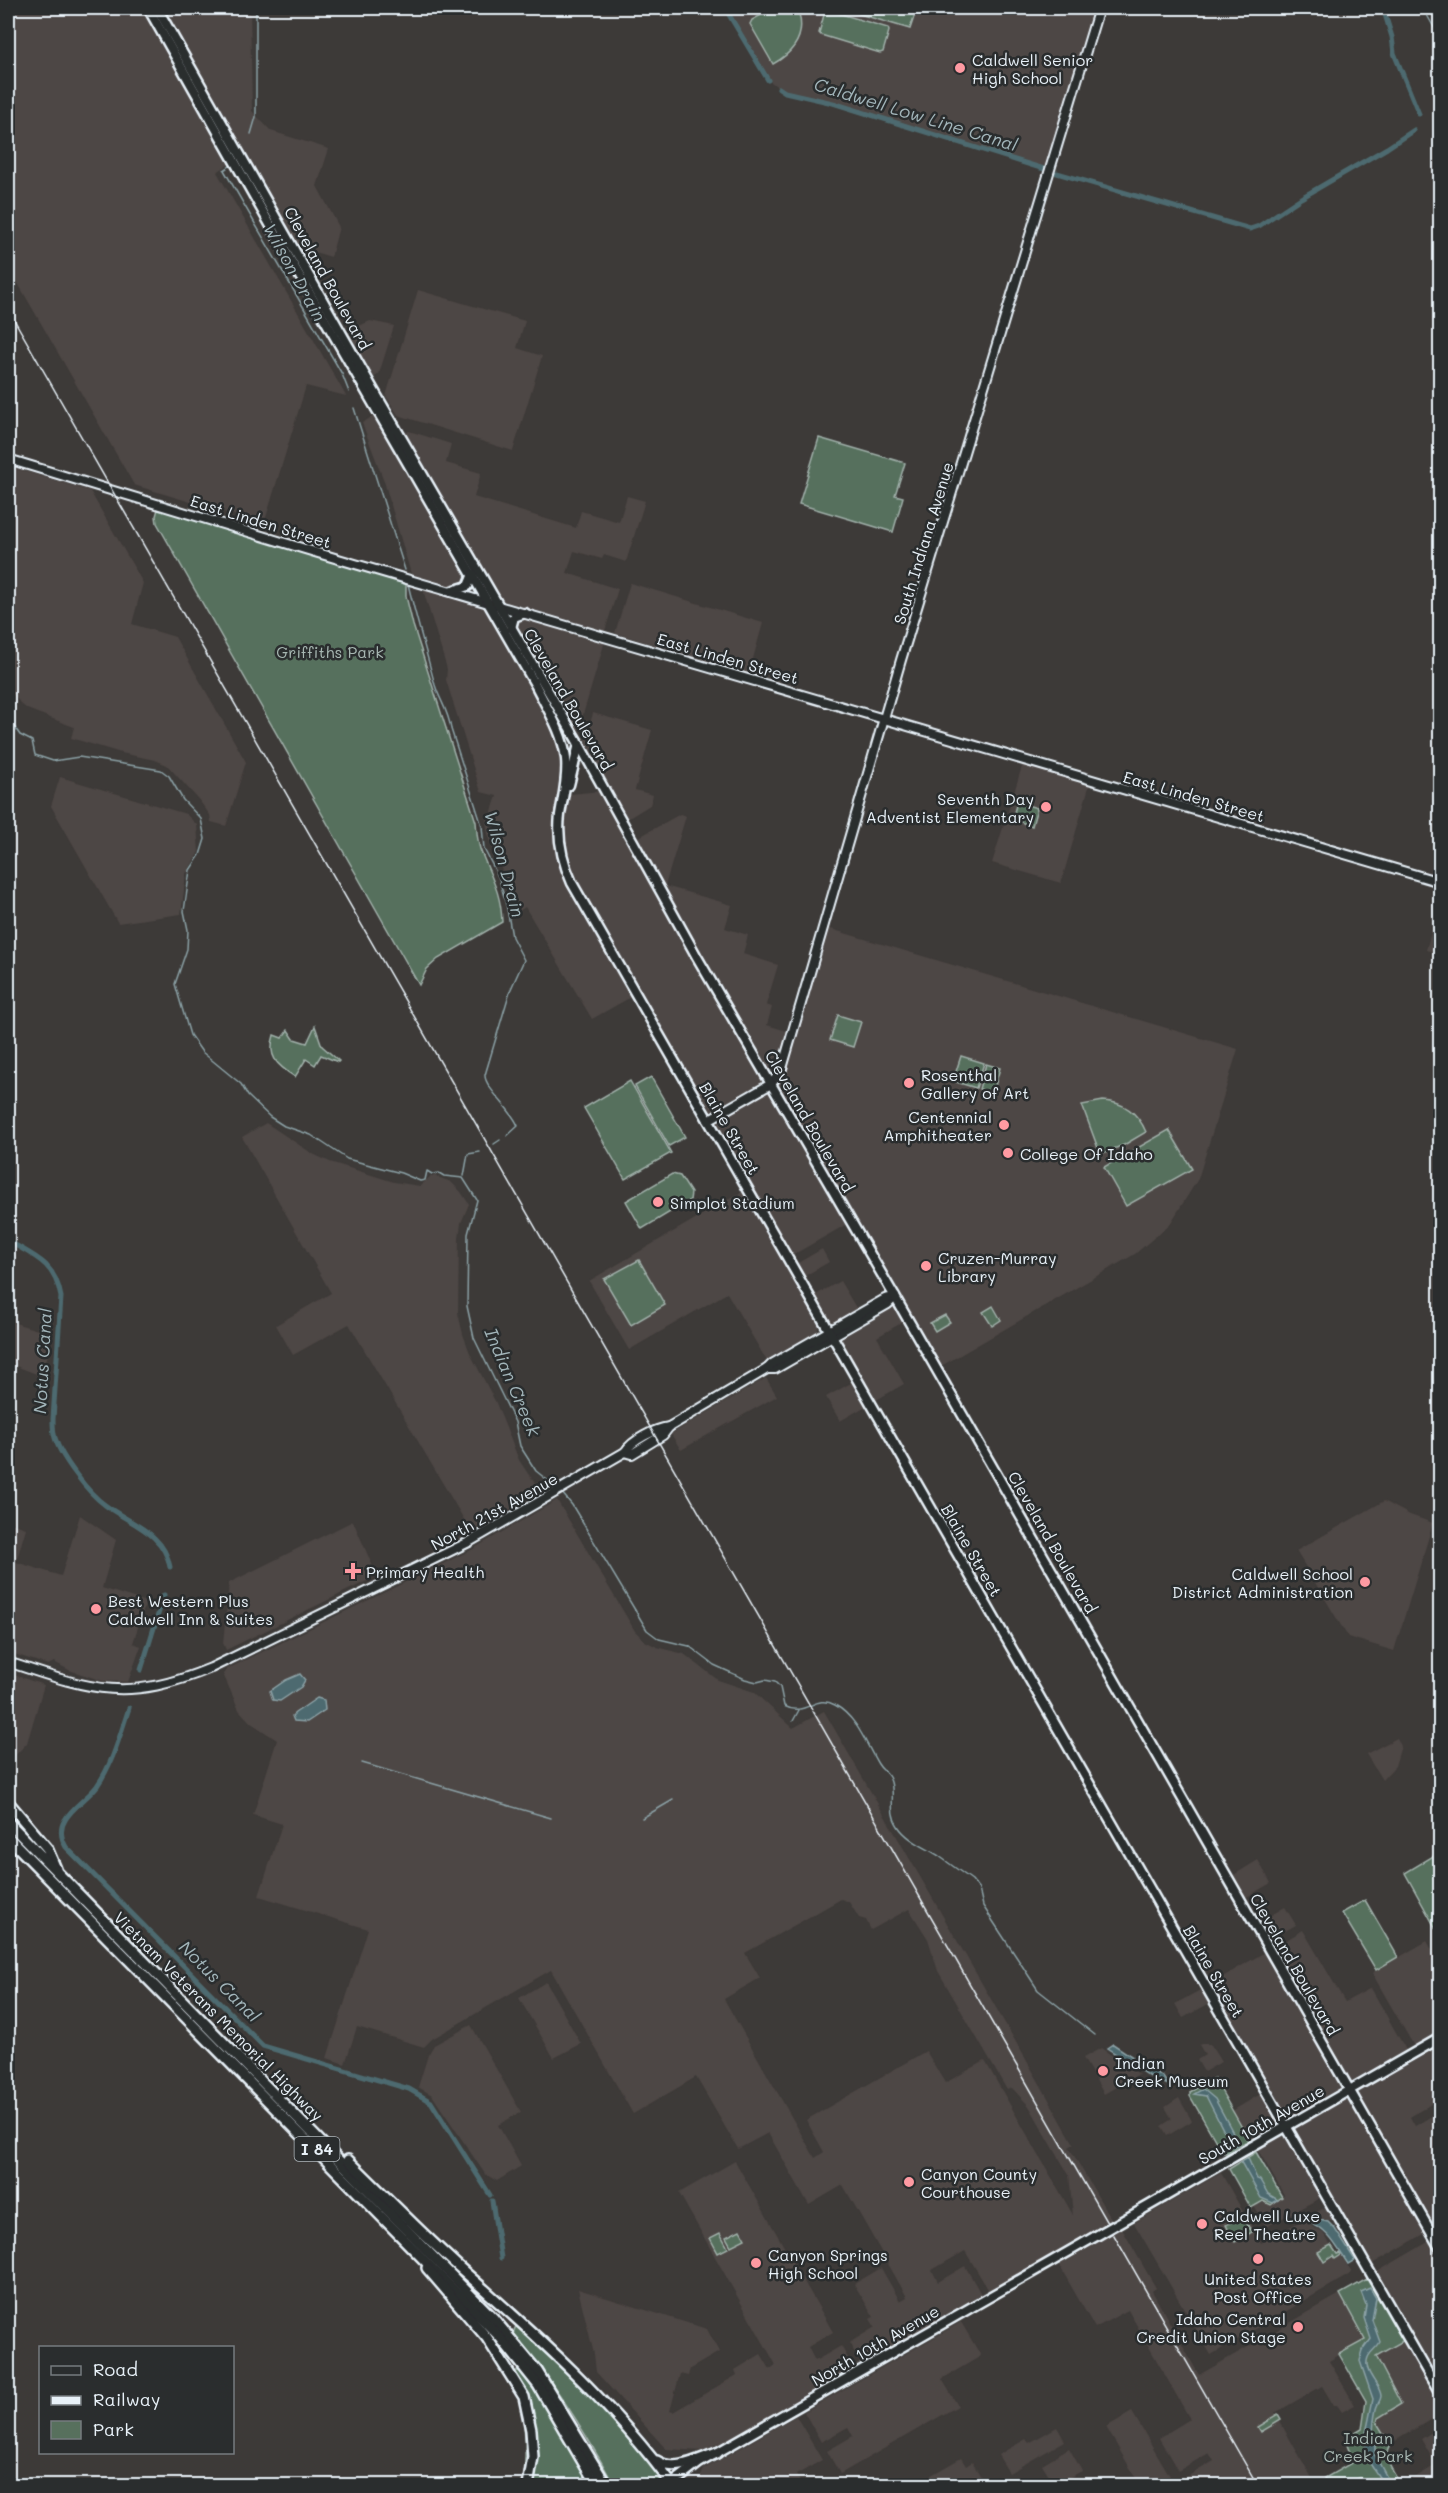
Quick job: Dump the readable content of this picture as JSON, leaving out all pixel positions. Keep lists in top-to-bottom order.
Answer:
{
  "streets": {
    "highway": ["Vietnam Veterans Memorial Highway", "I 84"],
    "main road": [
      "Cleveland Boulevard",
      "East Linden Street",
      "South Indiana Avenue",
      "Blaine Street",
      "North 21st Avenue",
      "South 10th Avenue",
      "North 10th Avenue"
    ]
  },
  "crossings": [
    ["Cleveland Boulevard", "East Linden Street"],
    ["Cleveland Boulevard", "South Indiana Avenue"],
    ["Cleveland Boulevard", "Blaine Street"],
    ["Cleveland Boulevard", "South 10th Avenue"],
    ["East Linden Street", "South Indiana Avenue"],
    ["Blaine Street", "North 21st Avenue"],
    ["Blaine Street", "South 10th Avenue"],
    ["South 10th Avenue", "North 10th Avenue"]
  ],
  "water": [
    "Caldwell Low Line Canal",
    "Wilson Drain",
    "Notus Canal",
    "Indian Creek"
  ],
  "parks": ["Griffiths Park", "Indian Creek Park"],
  "places": {
    "other": [
      "Caldwell Senior High School",
      "Seventh Day Adventist Elementary",
      "Rosenthal Gallery of Art",
      "Centennial Amphitheater",
      "College Of Idaho",
      "Simplot Stadium",
      "Cruzen-Murray Library",
      "Caldwell School District Administration",
      "Best Western Plus Caldwell Inn & Suites",
      "Indian Creek Museum",
      "Canyon County Courthouse",
      "Caldwell Luxe Reel Theatre",
      "United States Post Office",
      "Canyon Springs High School",
      "Idaho Central Credit Union Stage"
    ],
    "health": ["Primary Health"]
  },
  "legend": ["Road", "Railway", "Park"]
}
